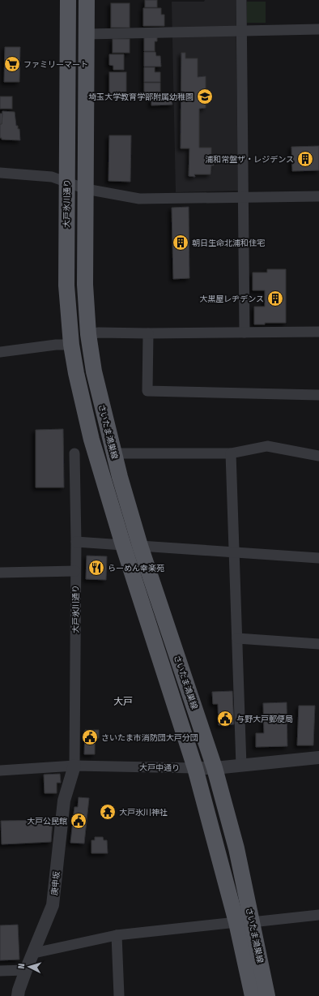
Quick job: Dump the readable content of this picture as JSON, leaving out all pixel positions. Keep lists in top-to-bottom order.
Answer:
{
  "streets": {
    "main road": ["大戸氷川通り", "さいたま鴻巣線"],
    "street": ["大戸中通り", "庚申坂"]
  },
  "crossings": [
    ["大戸氷川通り", "さいたま鴻巣線"],
    ["大戸氷川通り", "大戸中通り"],
    ["大戸氷川通り", "庚申坂"],
    ["さいたま鴻巣線", "大戸中通り"],
    ["大戸中通り", "庚申坂"]
  ],
  "districts": ["大戸"],
  "places": {
    "supermarket": ["ファミリーマート"],
    "school or university": ["埼玉大学教育学部附属幼稚園"],
    "building": ["浦和常盤ザ・レジデンス", "朝日生命北浦和住宅", "大黒屋レヂデンス"],
    "restaurant": ["らーめん幸楽苑"],
    "public building": ["与野大戸郵便局", "さいたま市消防団大戸分団", "大戸公民館"],
    "temple": ["大戸氷川神社"]
  },
  "north": "left"
}
